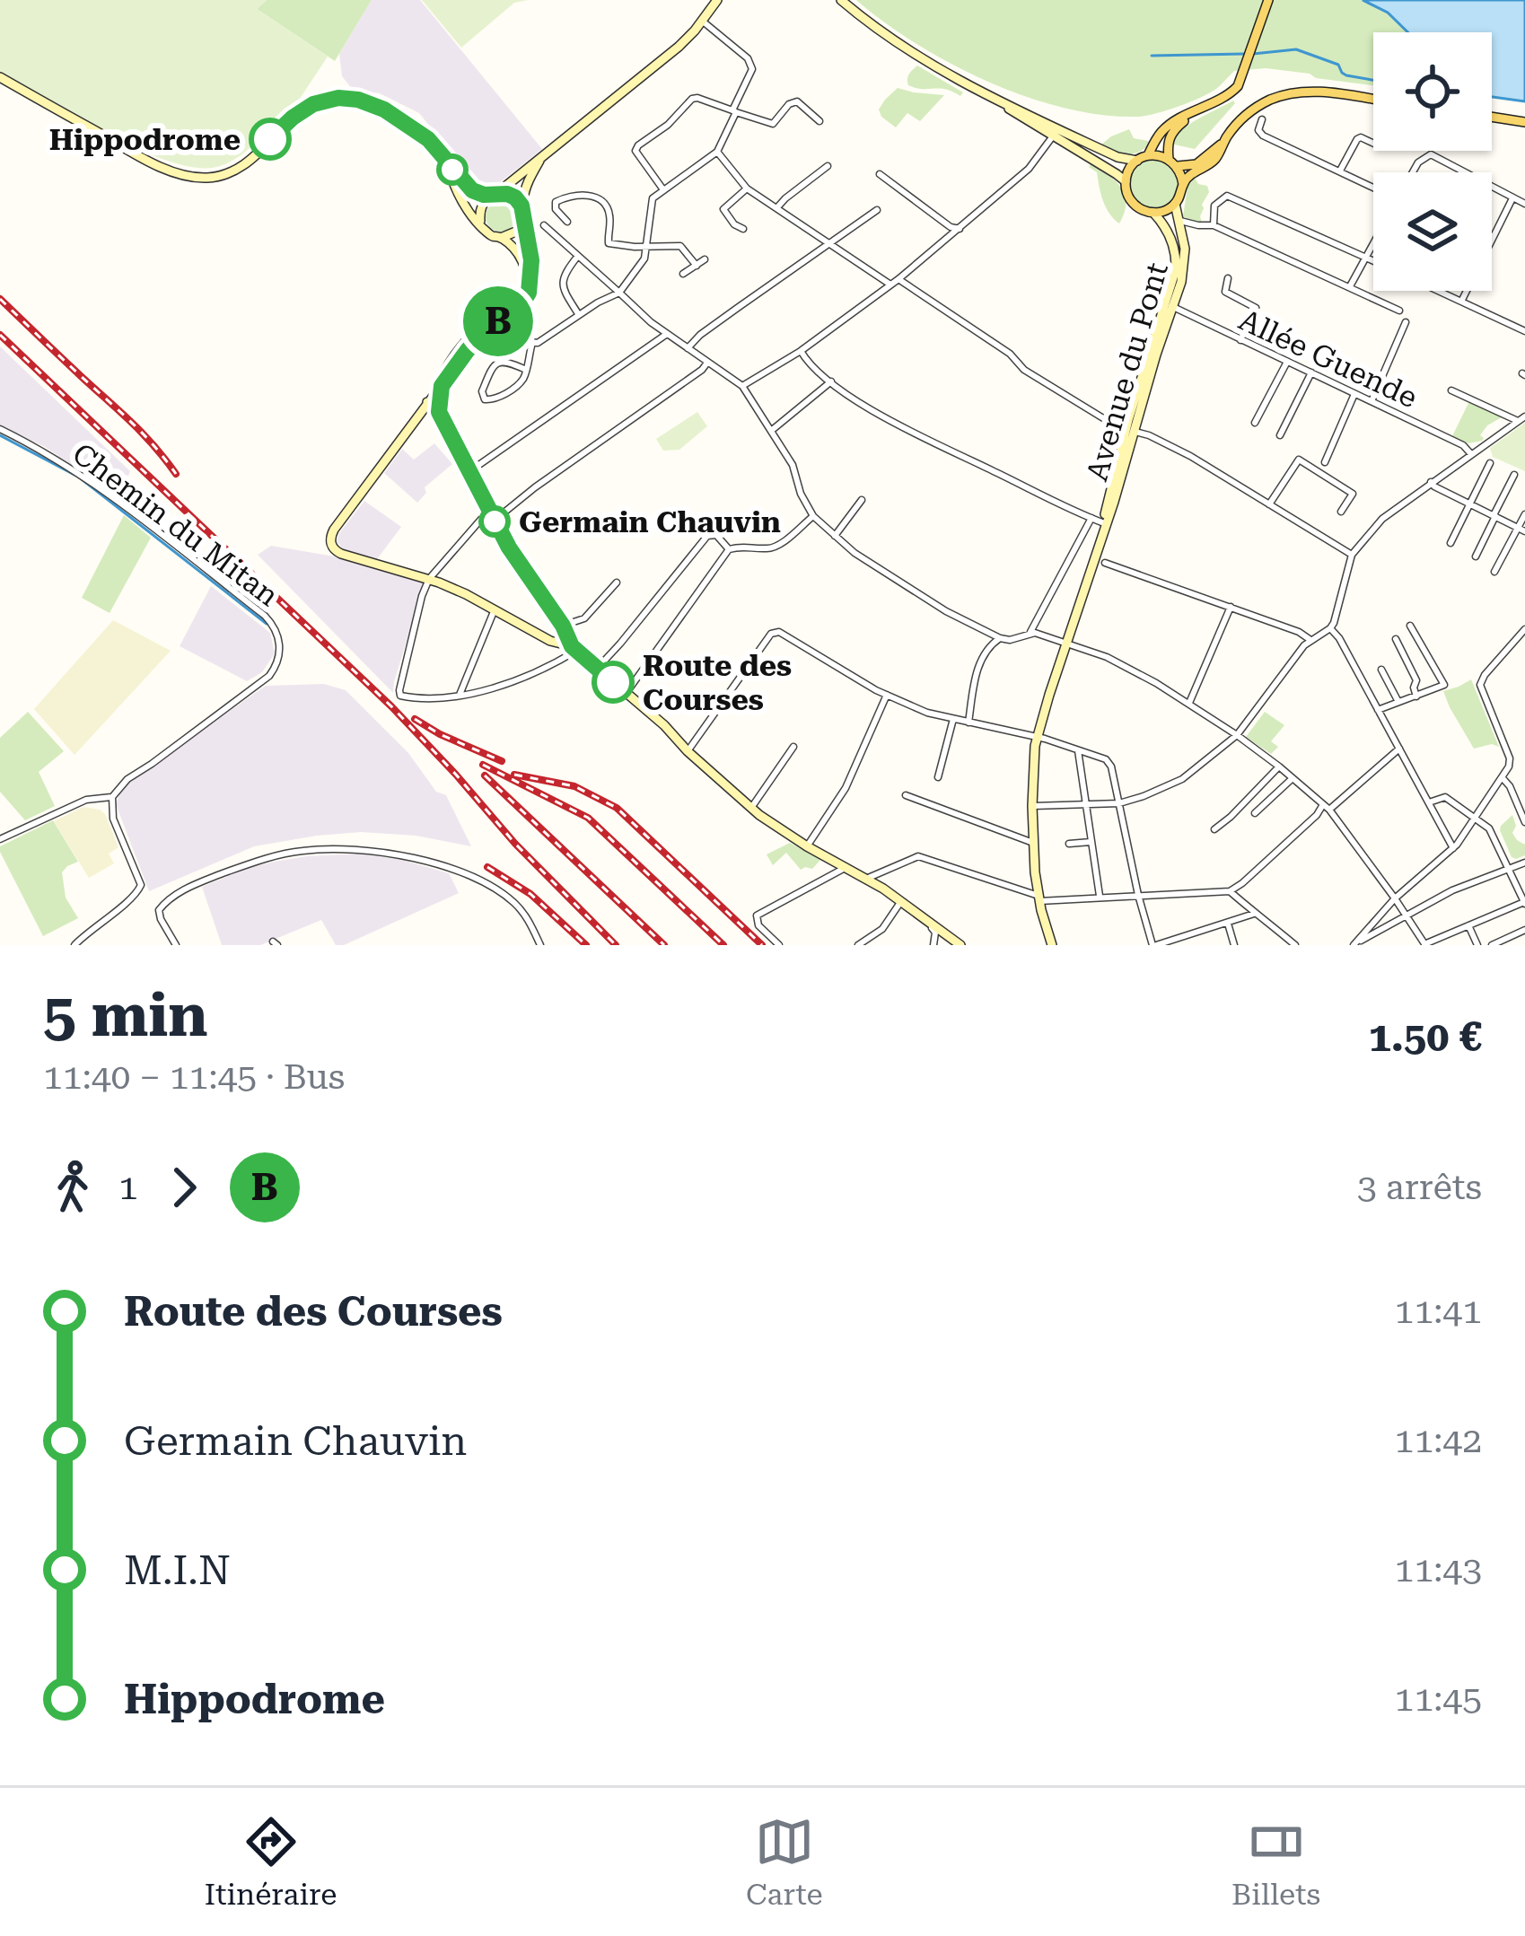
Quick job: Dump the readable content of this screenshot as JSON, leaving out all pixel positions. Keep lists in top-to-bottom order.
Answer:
{
  "streets": {
    "street": ["Allée Guende", "Avenue du Pont", "Chemin du Mitan"]
  },
  "crossings": [
    ["Allée Guende", "Avenue du Pont"]
  ],
  "places": ["Hippodrome", "Germain Chauvin", "Route des Courses"],
  "lines": ["bus line B"],
  "page": {
    "on_map": "B",
    "heading": ["5 min", "11:40 – 11:45 · Bus", "1.50 €"],
    "legs": ["1", "B", "3 arrêts"],
    "list": [
      {
        "name": "Route des Courses",
        "value": "11:41"
      },
      {
        "name": "Germain Chauvin",
        "value": "11:42"
      },
      {
        "name": "M.I.N",
        "value": "11:43"
      },
      {
        "name": "Hippodrome",
        "value": "11:45"
      }
    ],
    "tabs": ["Itinéraire", "Carte", "Billets"]
  }
}
